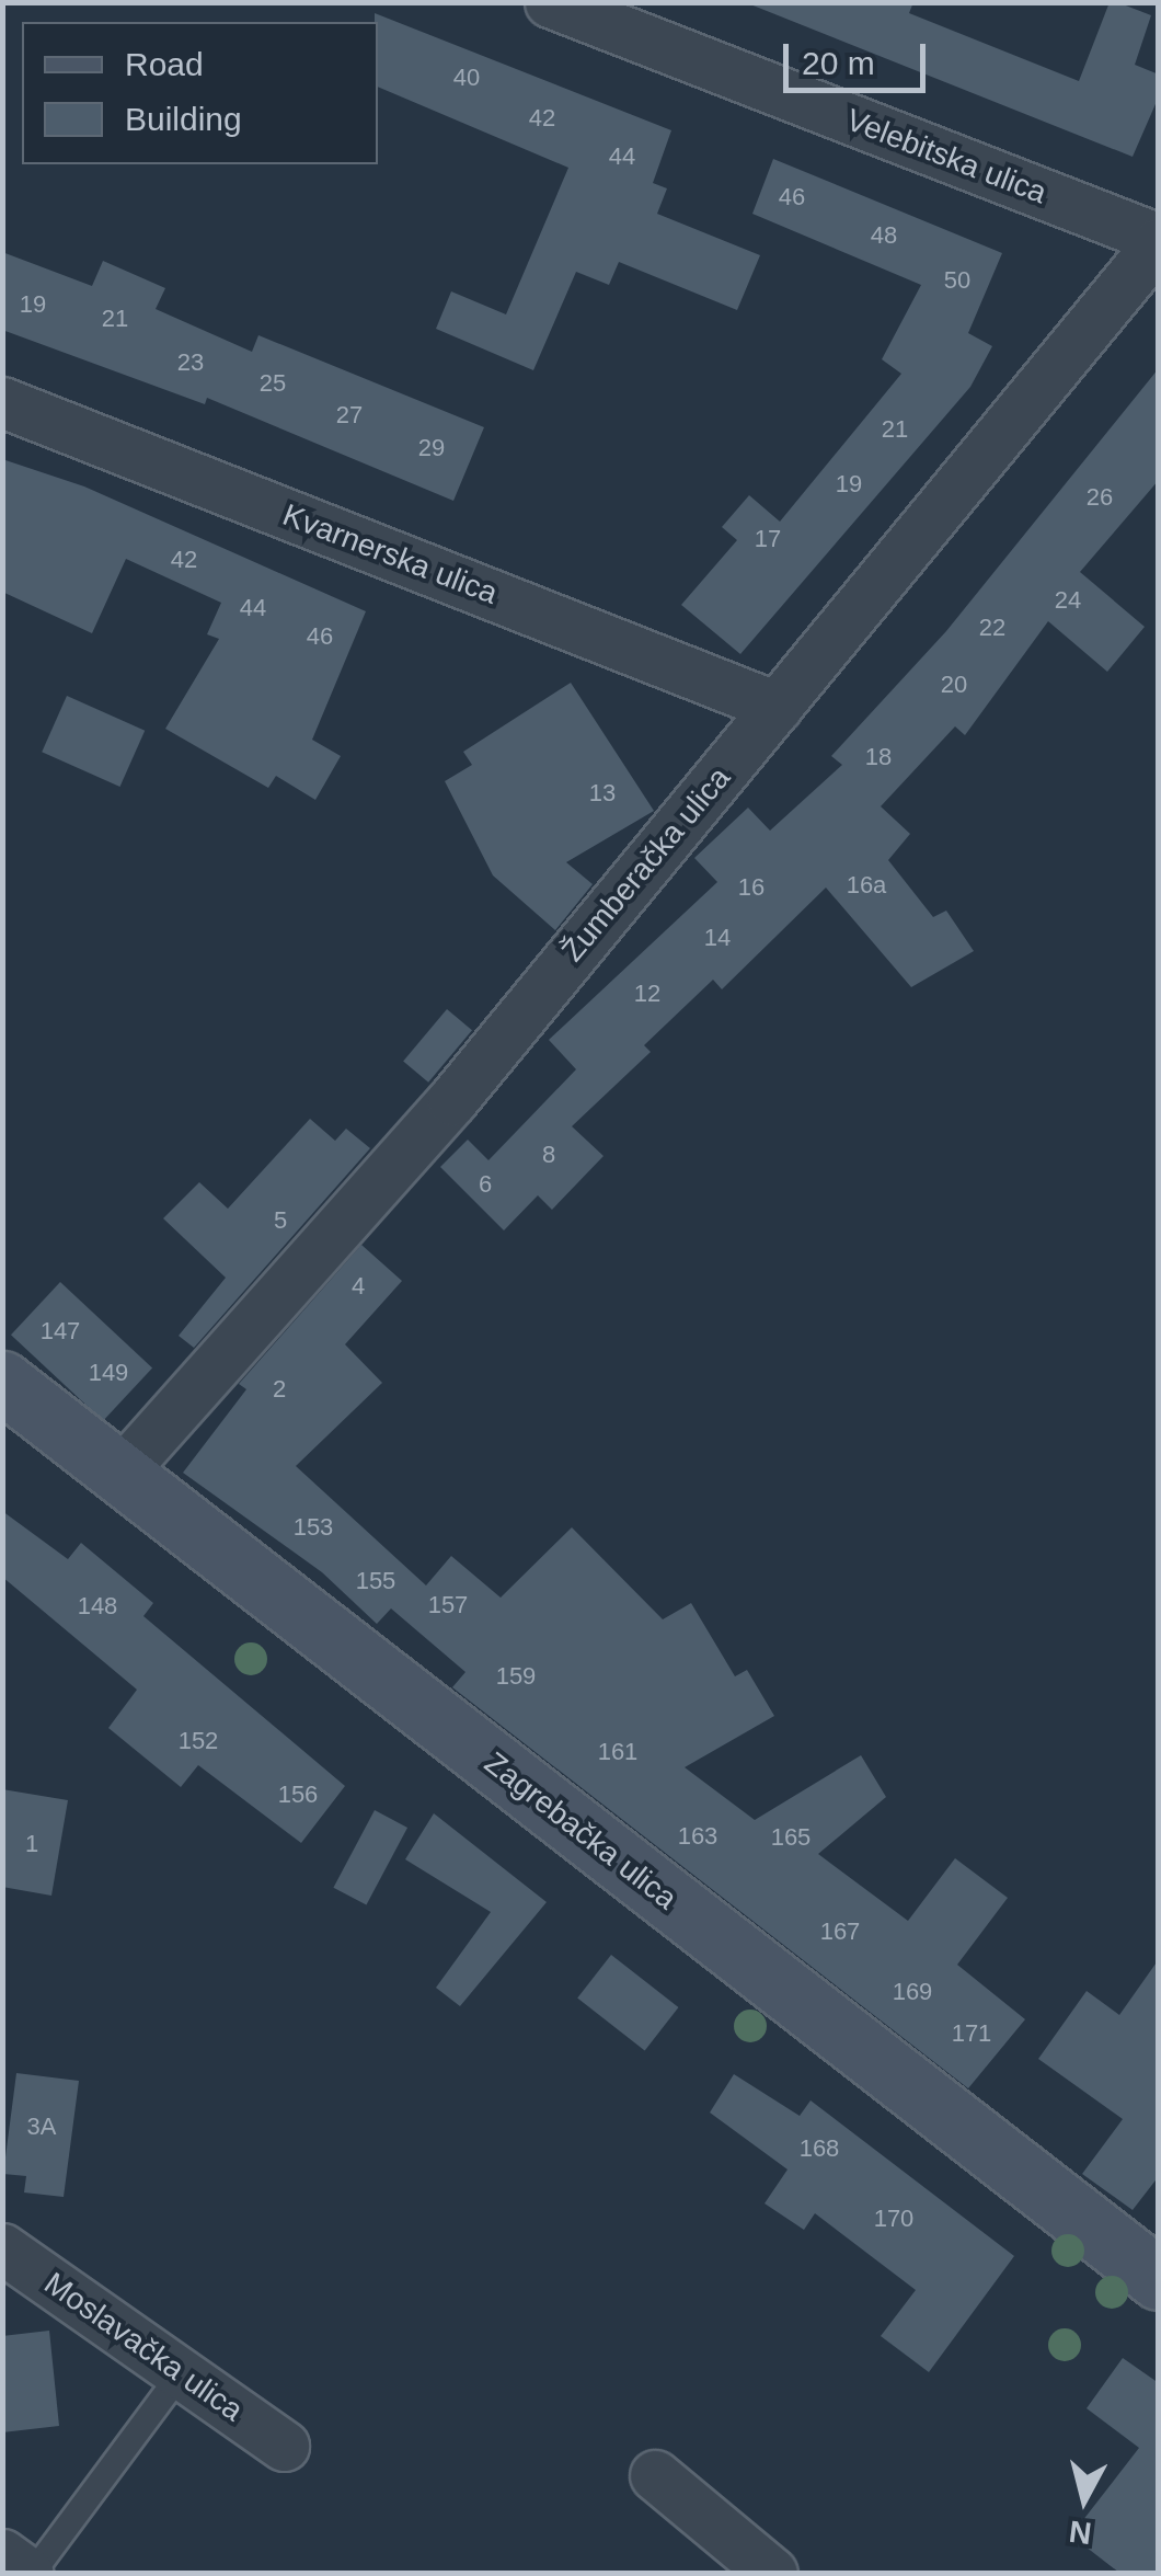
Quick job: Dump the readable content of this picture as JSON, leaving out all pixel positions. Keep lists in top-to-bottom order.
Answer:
{
  "streets": {
    "main road": ["Zagrebačka ulica"],
    "street": [
      "Velebitska ulica",
      "Kvarnerska ulica",
      "Žumberačka ulica",
      "Moslavačka ulica"
    ]
  },
  "crossings": [
    ["Velebitska ulica", "Žumberačka ulica"],
    ["Kvarnerska ulica", "Žumberačka ulica"],
    ["Žumberačka ulica", "Zagrebačka ulica"]
  ],
  "house_numbers": [
    "40",
    "42",
    "44",
    "46",
    "48",
    "50",
    "19",
    "21",
    "23",
    "25",
    "27",
    "21",
    "29",
    "19",
    "26",
    "17",
    "42",
    "24",
    "44",
    "22",
    "46",
    "20",
    "18",
    "13",
    "16a",
    "16",
    "14",
    "12",
    "8",
    "6",
    "5",
    "4",
    "147",
    "149",
    "2",
    "153",
    "155",
    "157",
    "148",
    "159",
    "152",
    "161",
    "156",
    "163",
    "165",
    "1",
    "167",
    "169",
    "171",
    "3A",
    "168",
    "170"
  ],
  "legend": ["Road", "Building"],
  "scale_bar": "20 m",
  "north": "bottom"
}
